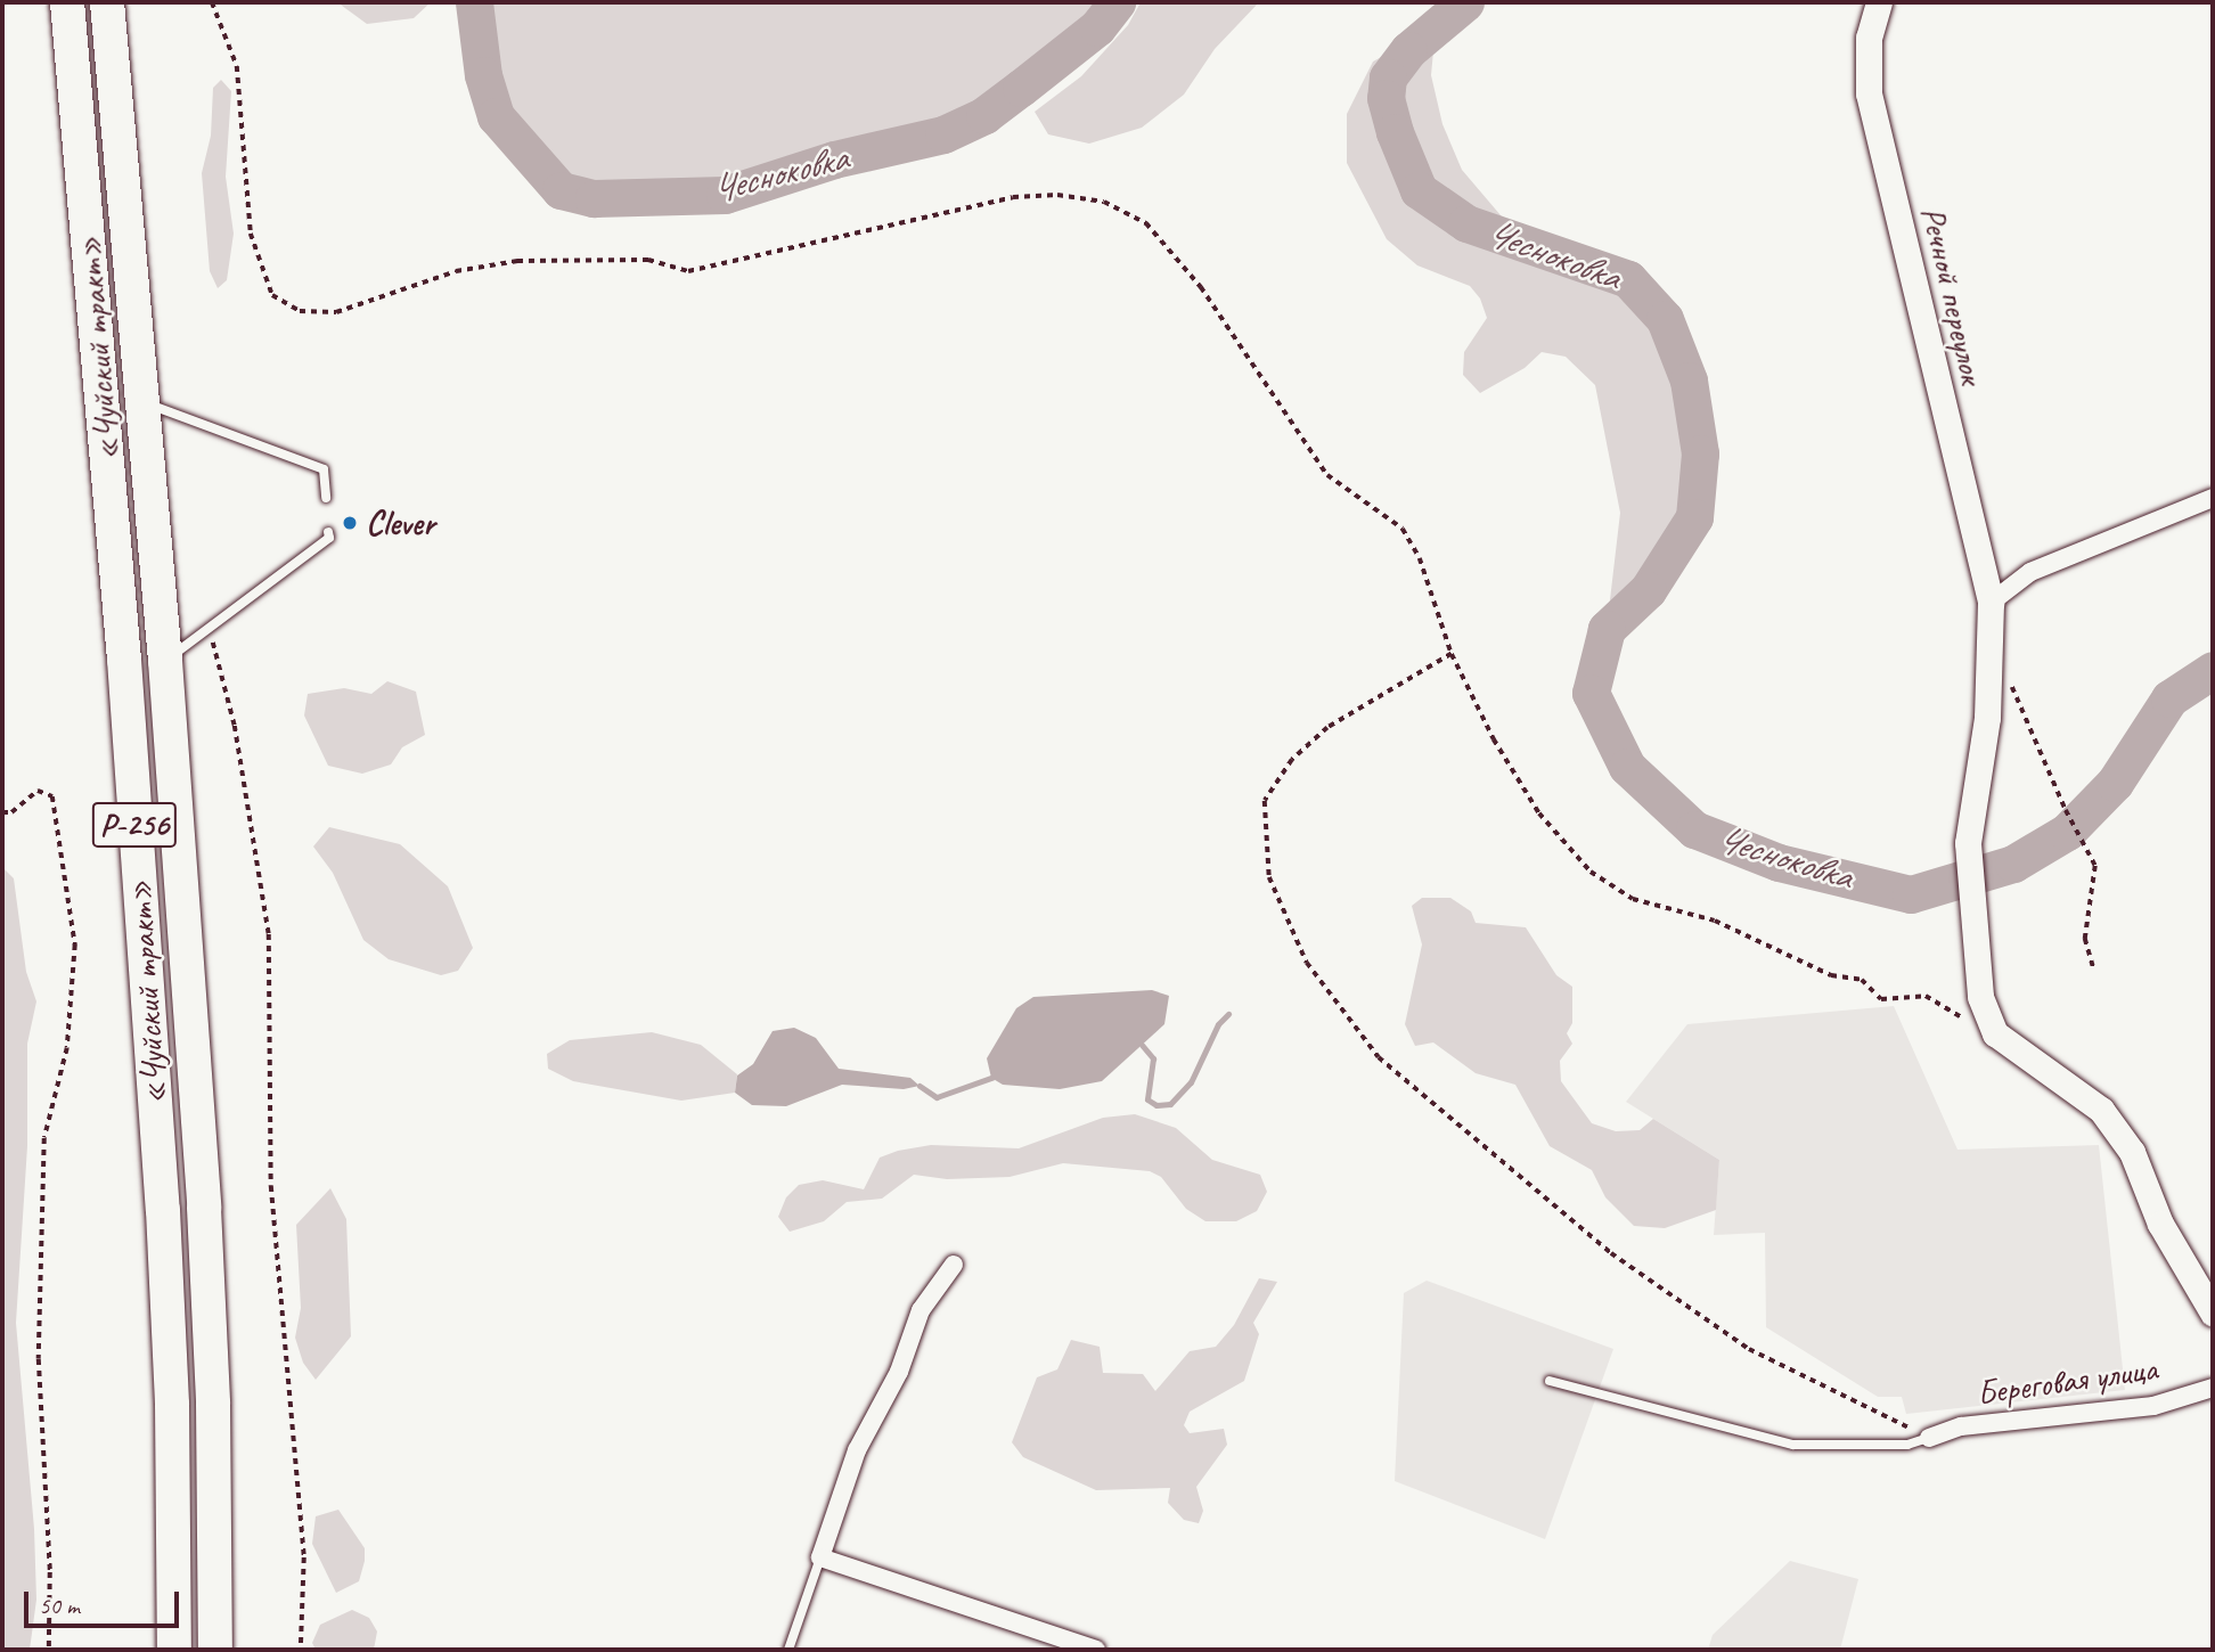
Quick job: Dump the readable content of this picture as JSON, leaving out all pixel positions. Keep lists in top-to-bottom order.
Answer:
{
  "streets": {
    "highway": ["«Чуйский тракт»", "Р-256"],
    "street": ["Речной переулок", "Береговая улица"]
  },
  "water": ["Чесноковка"],
  "places": ["Clever"],
  "scale_bar": "50 m"
}
